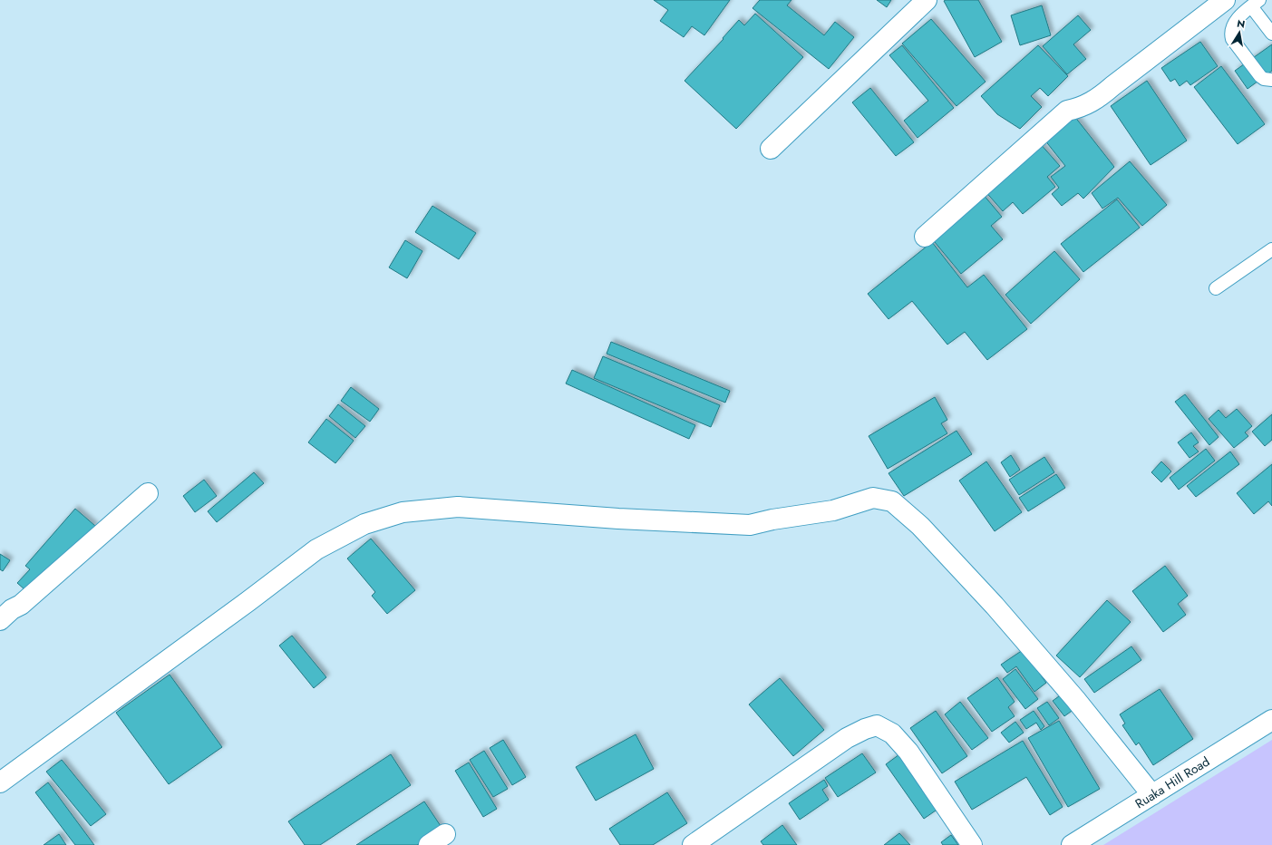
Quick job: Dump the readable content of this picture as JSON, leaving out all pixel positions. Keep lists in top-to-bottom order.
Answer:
{
  "streets": {
    "street": ["Ruaka Hill Road"]
  },
  "north": "top"
}
